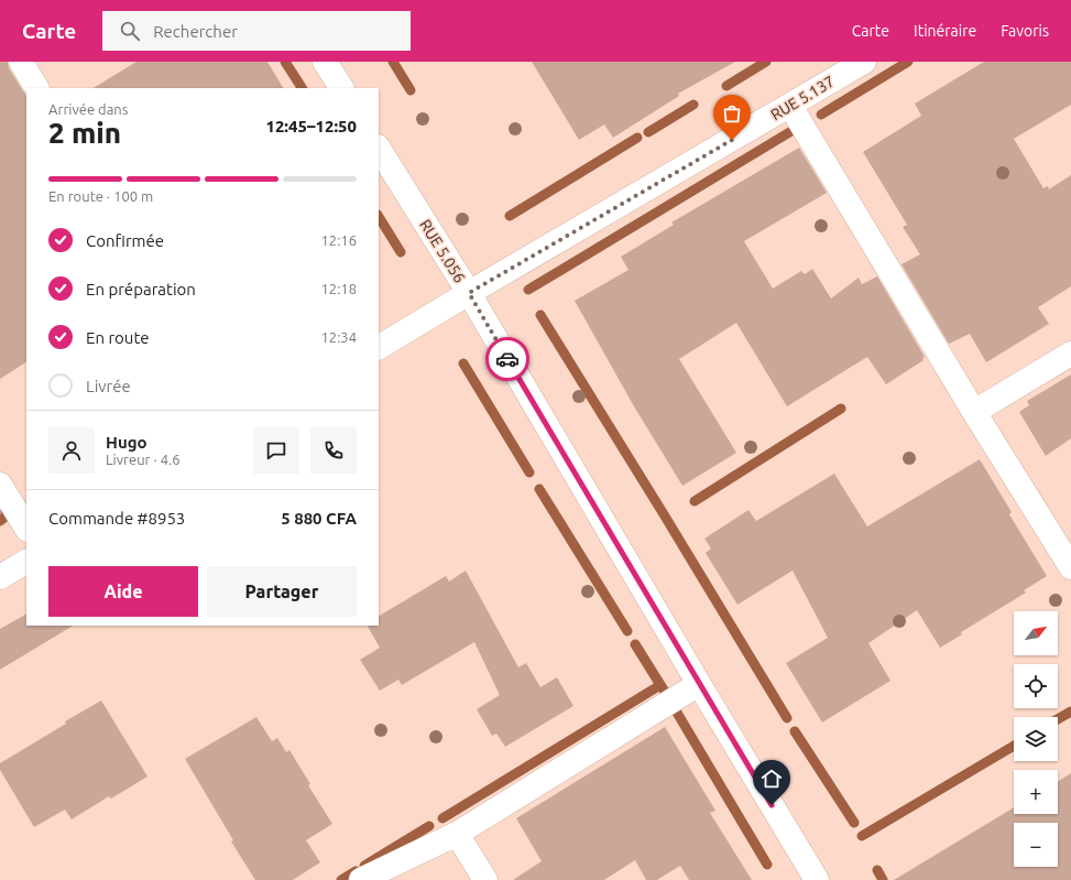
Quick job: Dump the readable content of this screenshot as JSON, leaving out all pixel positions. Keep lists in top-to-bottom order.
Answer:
{
  "streets": {
    "street": ["RUE 5.137", "RUE 5.056"]
  },
  "crossings": [
    ["RUE 5.137", "RUE 5.056"]
  ],
  "north": "top right",
  "page": {
    "header": "Carte",
    "search": "Rechercher",
    "nav": ["Carte", "Itinéraire", "Favoris"],
    "heading": ["2 min", "Arrivée dans", "12:45–12:50"],
    "panel": [
      "Hugo",
      "Livreur · 4.6",
      "Commande #8953",
      "5 880 CFA"
    ],
    "bar": "En route · 100 m",
    "list": [
      ["Confirmée", "12:16"],
      ["En préparation", "12:18"],
      ["En route", "12:34"],
      "Livrée"
    ],
    "buttons": ["Aide", "Partager"],
    "map_buttons": ["+", "−"]
  }
}
